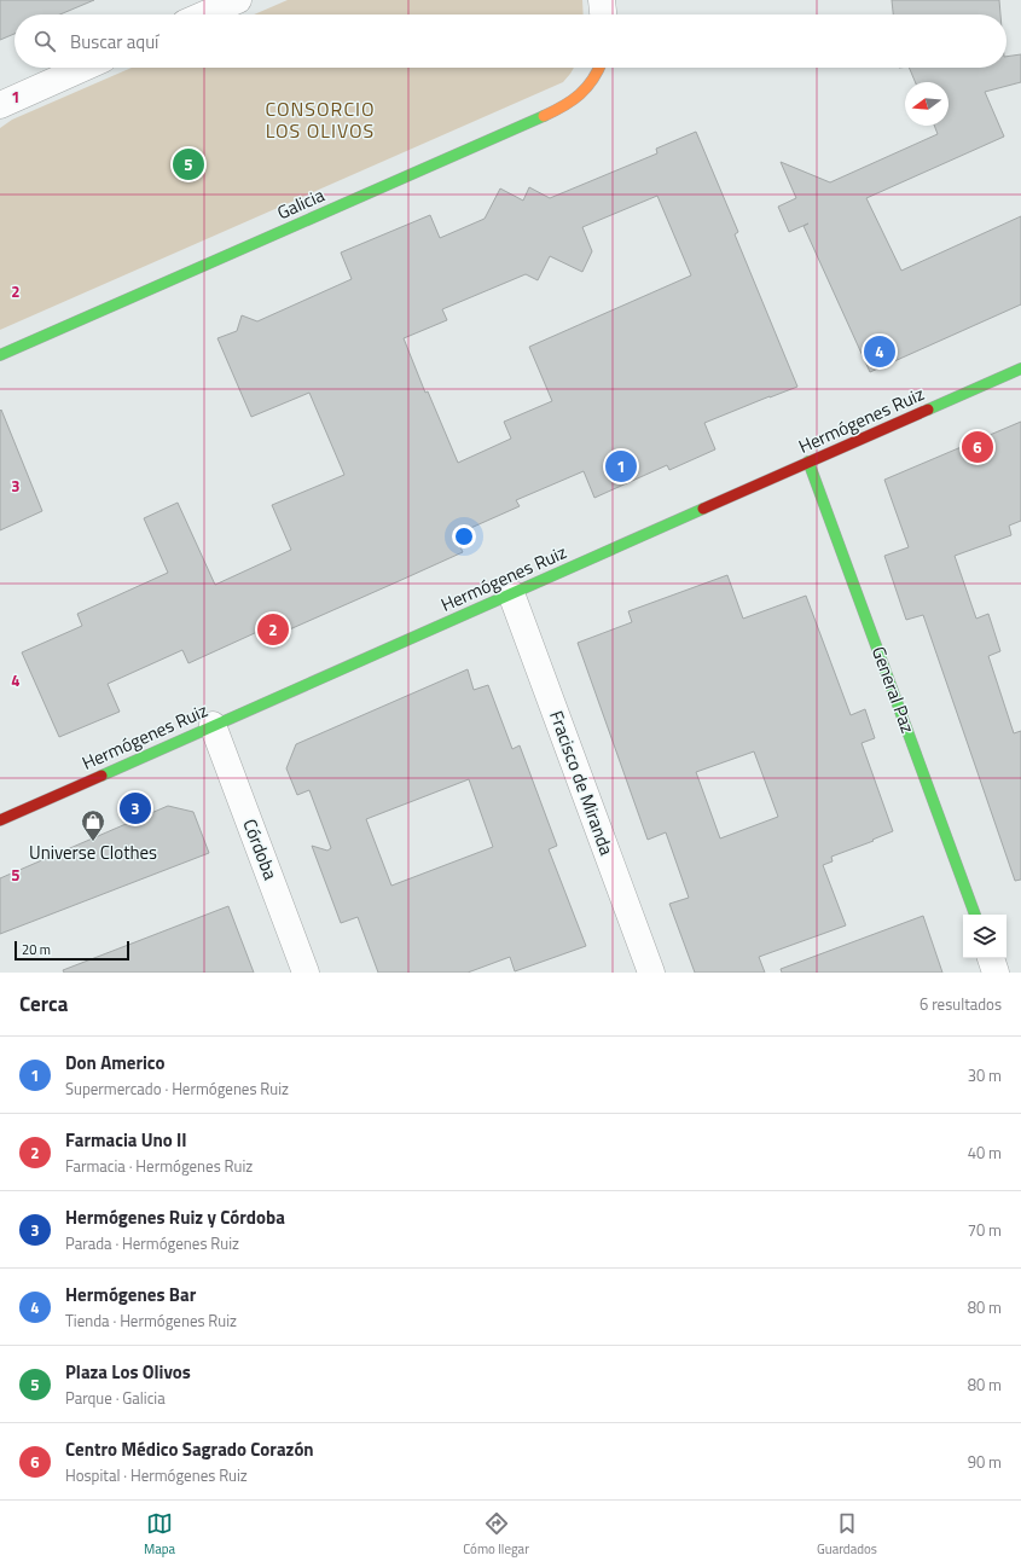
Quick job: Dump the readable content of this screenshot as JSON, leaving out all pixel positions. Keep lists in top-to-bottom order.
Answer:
{
  "streets": {
    "street": [
      "Galicia",
      "Hermógenes Ruiz",
      "General Paz",
      "Fracisco de Miranda",
      "Córdoba"
    ]
  },
  "crossings": [
    ["Hermógenes Ruiz", "General Paz"],
    ["Hermógenes Ruiz", "Fracisco de Miranda"],
    ["Hermógenes Ruiz", "Córdoba"]
  ],
  "districts": ["CONSORCIO LOS OLIVOS"],
  "places": {
    "shop": ["Universe Clothes"]
  },
  "scale_bar": "20 m",
  "north": "left",
  "page": {
    "search": "Buscar aquí",
    "pins": [
      "5",
      "4",
      "6",
      "1",
      "2",
      "3"
    ],
    "scale": "20 m",
    "heading": ["Cerca", "6 resultados"],
    "list": [
      {
        "mark": "1",
        "name": "Don Americo",
        "note": "Supermercado · Hermógenes Ruiz",
        "value": "30 m"
      },
      {
        "mark": "2",
        "name": "Farmacia Uno II",
        "note": "Farmacia · Hermógenes Ruiz",
        "value": "40 m"
      },
      {
        "mark": "3",
        "name": "Hermógenes Ruiz y Córdoba",
        "note": "Parada · Hermógenes Ruiz",
        "value": "70 m"
      },
      {
        "mark": "4",
        "name": "Hermógenes Bar",
        "note": "Tienda · Hermógenes Ruiz",
        "value": "80 m"
      },
      {
        "mark": "5",
        "name": "Plaza Los Olivos",
        "note": "Parque · Galicia",
        "value": "80 m"
      },
      {
        "mark": "6",
        "name": "Centro Médico Sagrado Corazón",
        "note": "Hospital · Hermógenes Ruiz",
        "value": "90 m"
      }
    ],
    "nav": ["Mapa", "Cómo llegar", "Guardados"]
  },
  "grid": {
    "rows": [
      "1",
      "2",
      "3",
      "4",
      "5"
    ]
  }
}
